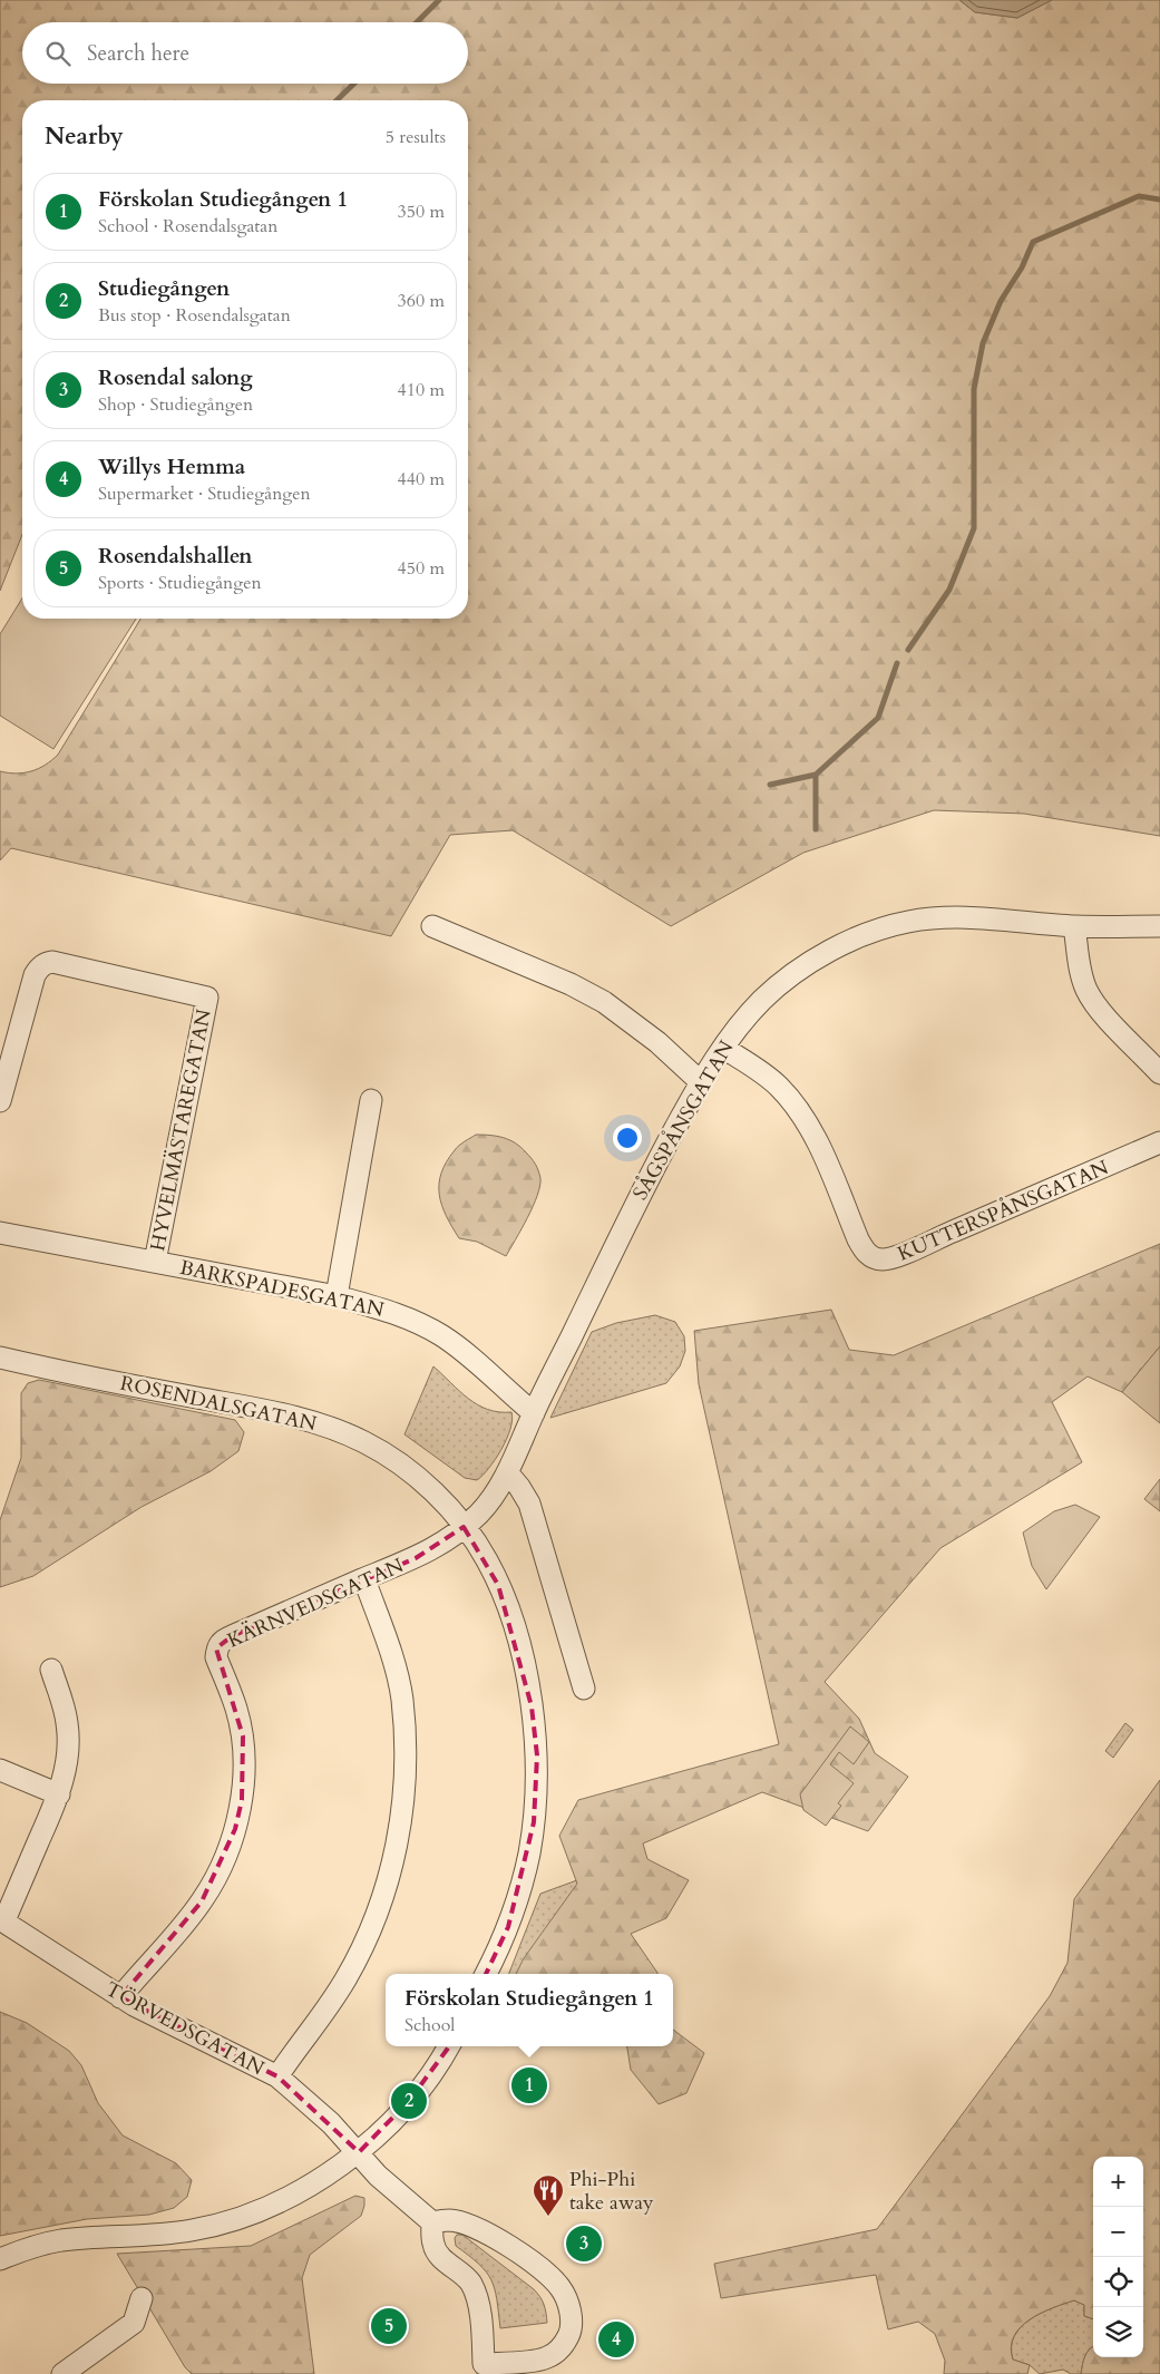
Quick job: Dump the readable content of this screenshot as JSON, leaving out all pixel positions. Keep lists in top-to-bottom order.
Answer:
{
  "streets": {
    "street": [
      "SÅGSPÅNSGATAN",
      "HYVELMÄSTAREGATAN",
      "KUTTERSPÅNSGATAN",
      "BARKSPADESGATAN",
      "ROSENDALSGATAN",
      "KÄRNVEDSGATAN",
      "TÖRVEDSGATAN"
    ]
  },
  "crossings": [
    ["SÅGSPÅNSGATAN", "KUTTERSPÅNSGATAN"],
    ["SÅGSPÅNSGATAN", "BARKSPADESGATAN"],
    ["SÅGSPÅNSGATAN", "ROSENDALSGATAN"],
    ["SÅGSPÅNSGATAN", "KÄRNVEDSGATAN"],
    ["HYVELMÄSTAREGATAN", "BARKSPADESGATAN"],
    ["ROSENDALSGATAN", "KÄRNVEDSGATAN"],
    ["KÄRNVEDSGATAN", "TÖRVEDSGATAN"]
  ],
  "places": {
    "restaurant": ["Phi-Phi take away"]
  },
  "page": {
    "search": "Search here",
    "heading": ["Nearby", "5 results"],
    "list": [
      {
        "mark": "1",
        "name": "Förskolan Studiegången 1",
        "note": "School · Rosendalsgatan",
        "value": "350 m"
      },
      {
        "mark": "2",
        "name": "Studiegången",
        "note": "Bus stop · Rosendalsgatan",
        "value": "360 m"
      },
      {
        "mark": "3",
        "name": "Rosendal salong",
        "note": "Shop · Studiegången",
        "value": "410 m"
      },
      {
        "mark": "4",
        "name": "Willys Hemma",
        "note": "Supermarket · Studiegången",
        "value": "440 m"
      },
      {
        "mark": "5",
        "name": "Rosendalshallen",
        "note": "Sports · Studiegången",
        "value": "450 m"
      }
    ],
    "popup": ["Förskolan Studiegången 1", "School"],
    "pins": [
      "1",
      "2",
      "3",
      "5",
      "4"
    ],
    "map_buttons": ["+", "−"]
  }
}
